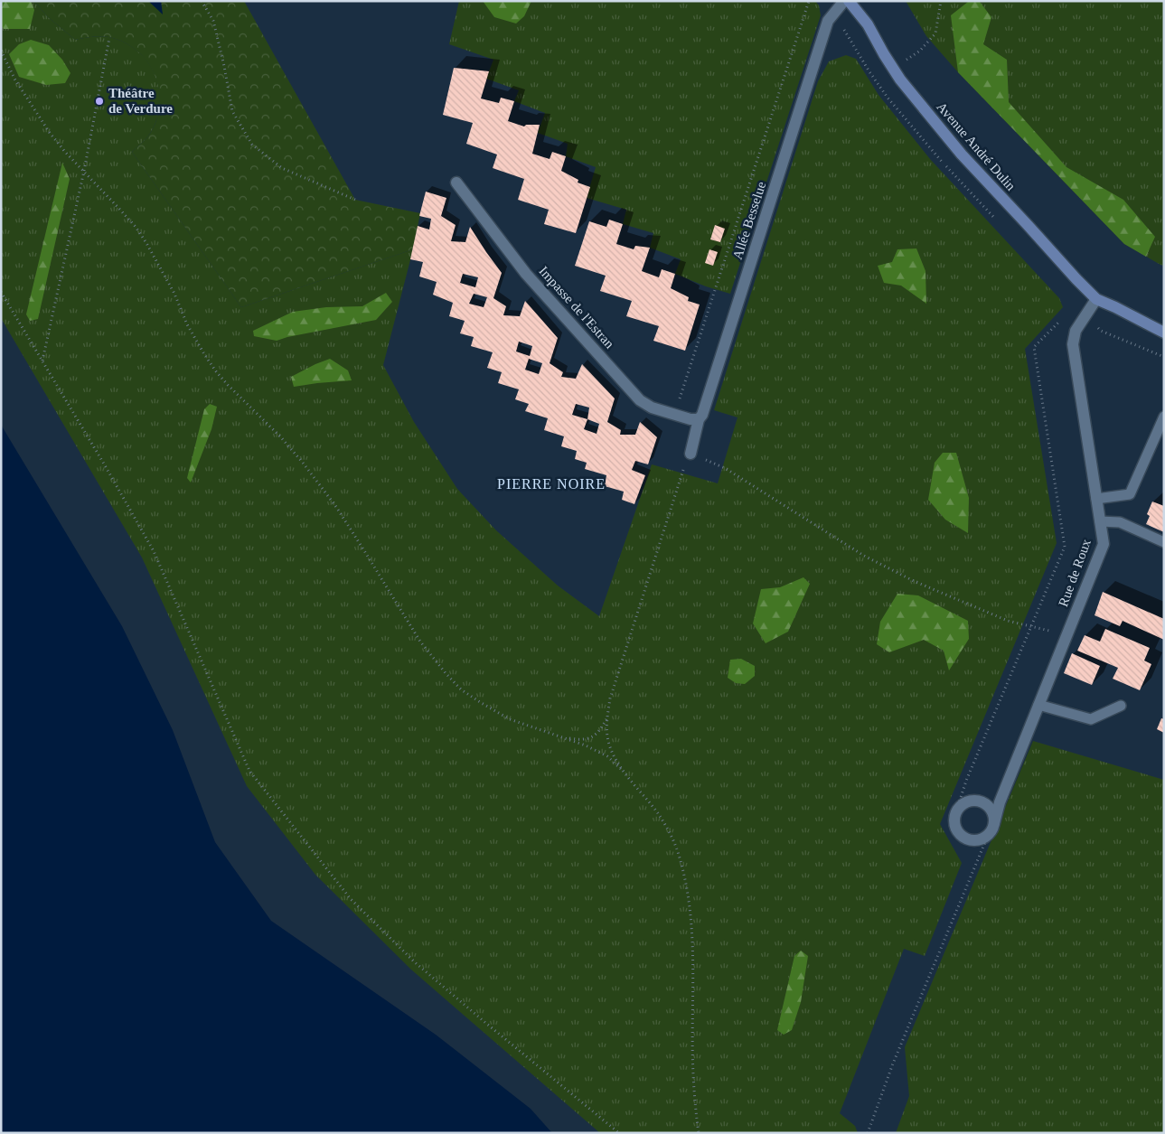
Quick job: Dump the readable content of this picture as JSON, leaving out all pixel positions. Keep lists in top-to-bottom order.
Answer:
{
  "streets": {
    "street": [
      "Avenue André Dulin",
      "Allée Besselue",
      "Impasse de l'Estran",
      "Rue de Roux"
    ]
  },
  "crossings": [
    ["Avenue André Dulin", "Rue de Roux"],
    ["Allée Besselue", "Impasse de l'Estran"]
  ],
  "districts": ["PIERRE NOIRE"],
  "places": ["Théâtre de Verdure"]
}
